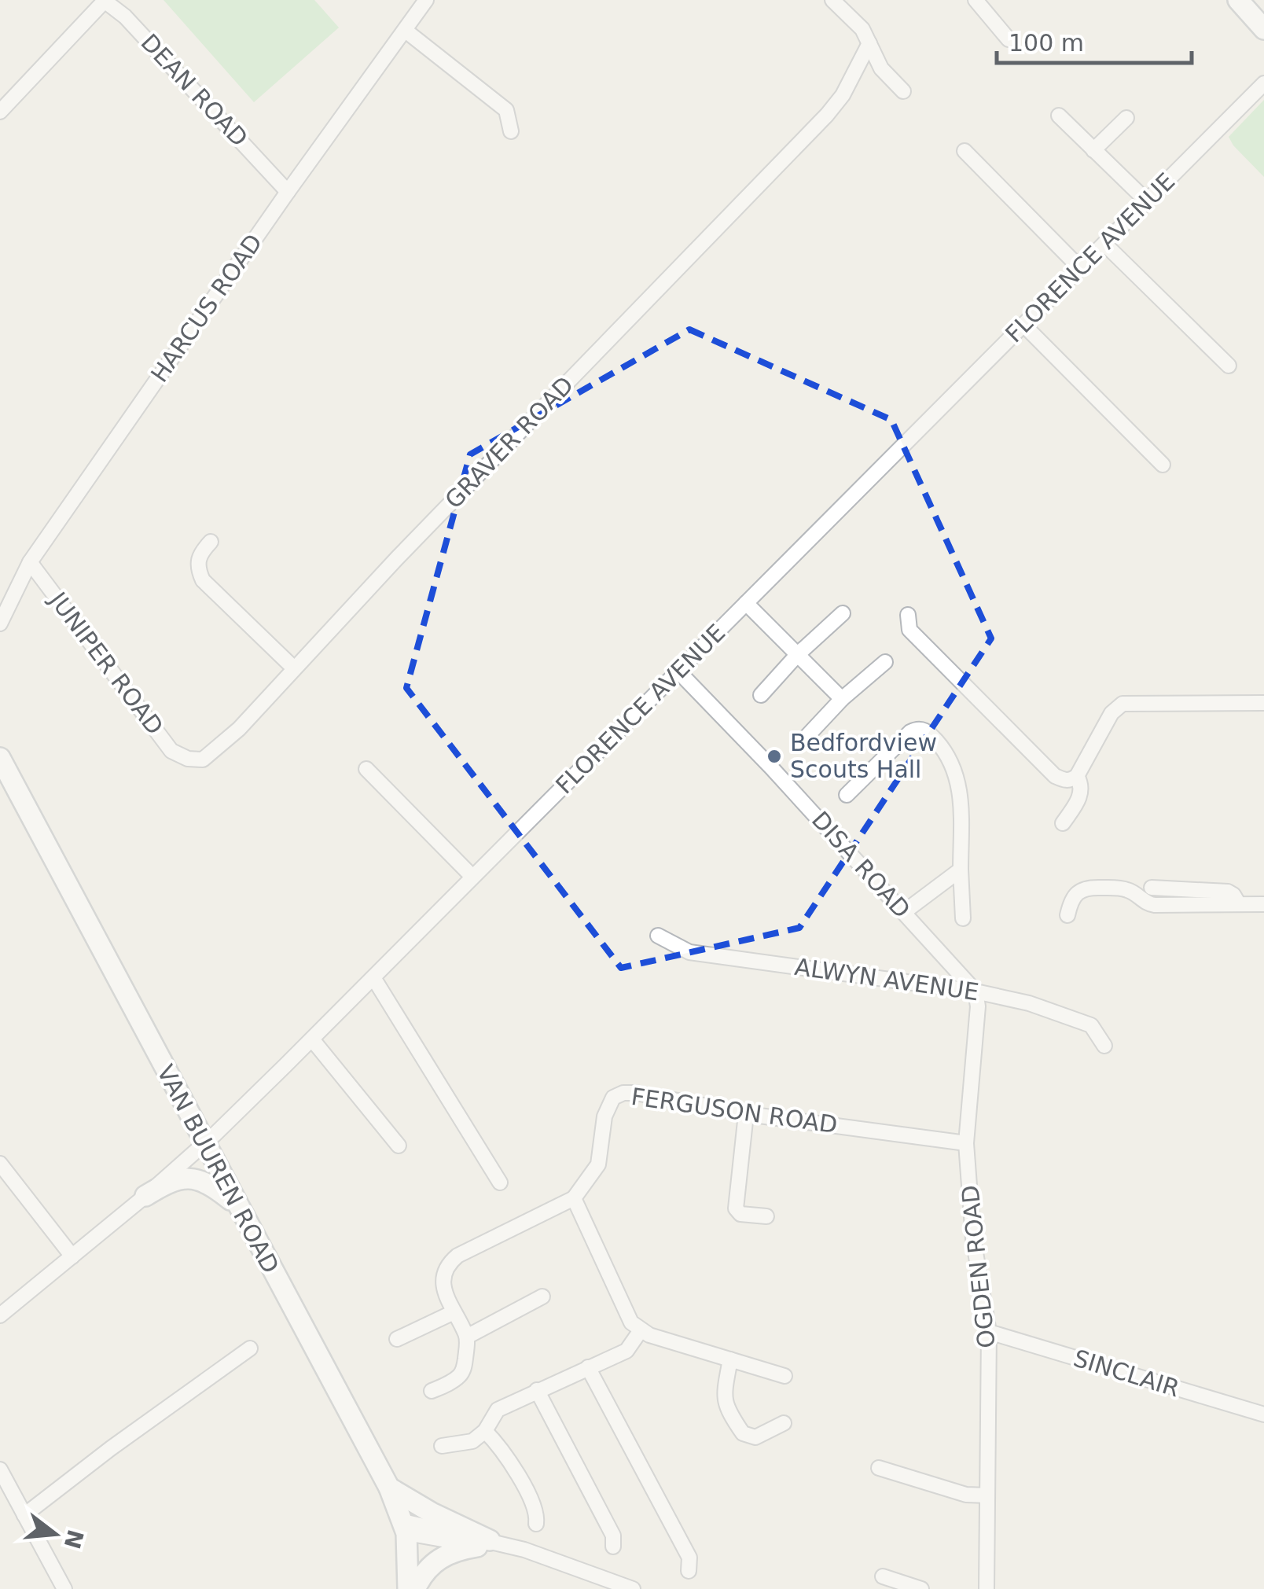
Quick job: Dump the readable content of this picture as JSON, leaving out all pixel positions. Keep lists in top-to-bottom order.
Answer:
{
  "streets": {
    "main road": ["VAN BUUREN ROAD"],
    "street": [
      "DEAN ROAD",
      "FLORENCE AVENUE",
      "HARCUS ROAD",
      "GRAVER ROAD",
      "JUNIPER ROAD",
      "DISA ROAD",
      "ALWYN AVENUE",
      "FERGUSON ROAD",
      "OGDEN ROAD",
      "SINCLAIR"
    ]
  },
  "crossings": [
    ["DEAN ROAD", "HARCUS ROAD"],
    ["FLORENCE AVENUE", "DISA ROAD"],
    ["FLORENCE AVENUE", "VAN BUUREN ROAD"],
    ["HARCUS ROAD", "JUNIPER ROAD"],
    ["GRAVER ROAD", "JUNIPER ROAD"],
    ["DISA ROAD", "ALWYN AVENUE"],
    ["DISA ROAD", "OGDEN ROAD"],
    ["ALWYN AVENUE", "OGDEN ROAD"],
    ["FERGUSON ROAD", "OGDEN ROAD"],
    ["OGDEN ROAD", "SINCLAIR"]
  ],
  "places": ["Bedfordview Scouts Hall"],
  "scale_bar": "100 m",
  "north": "right"
}
